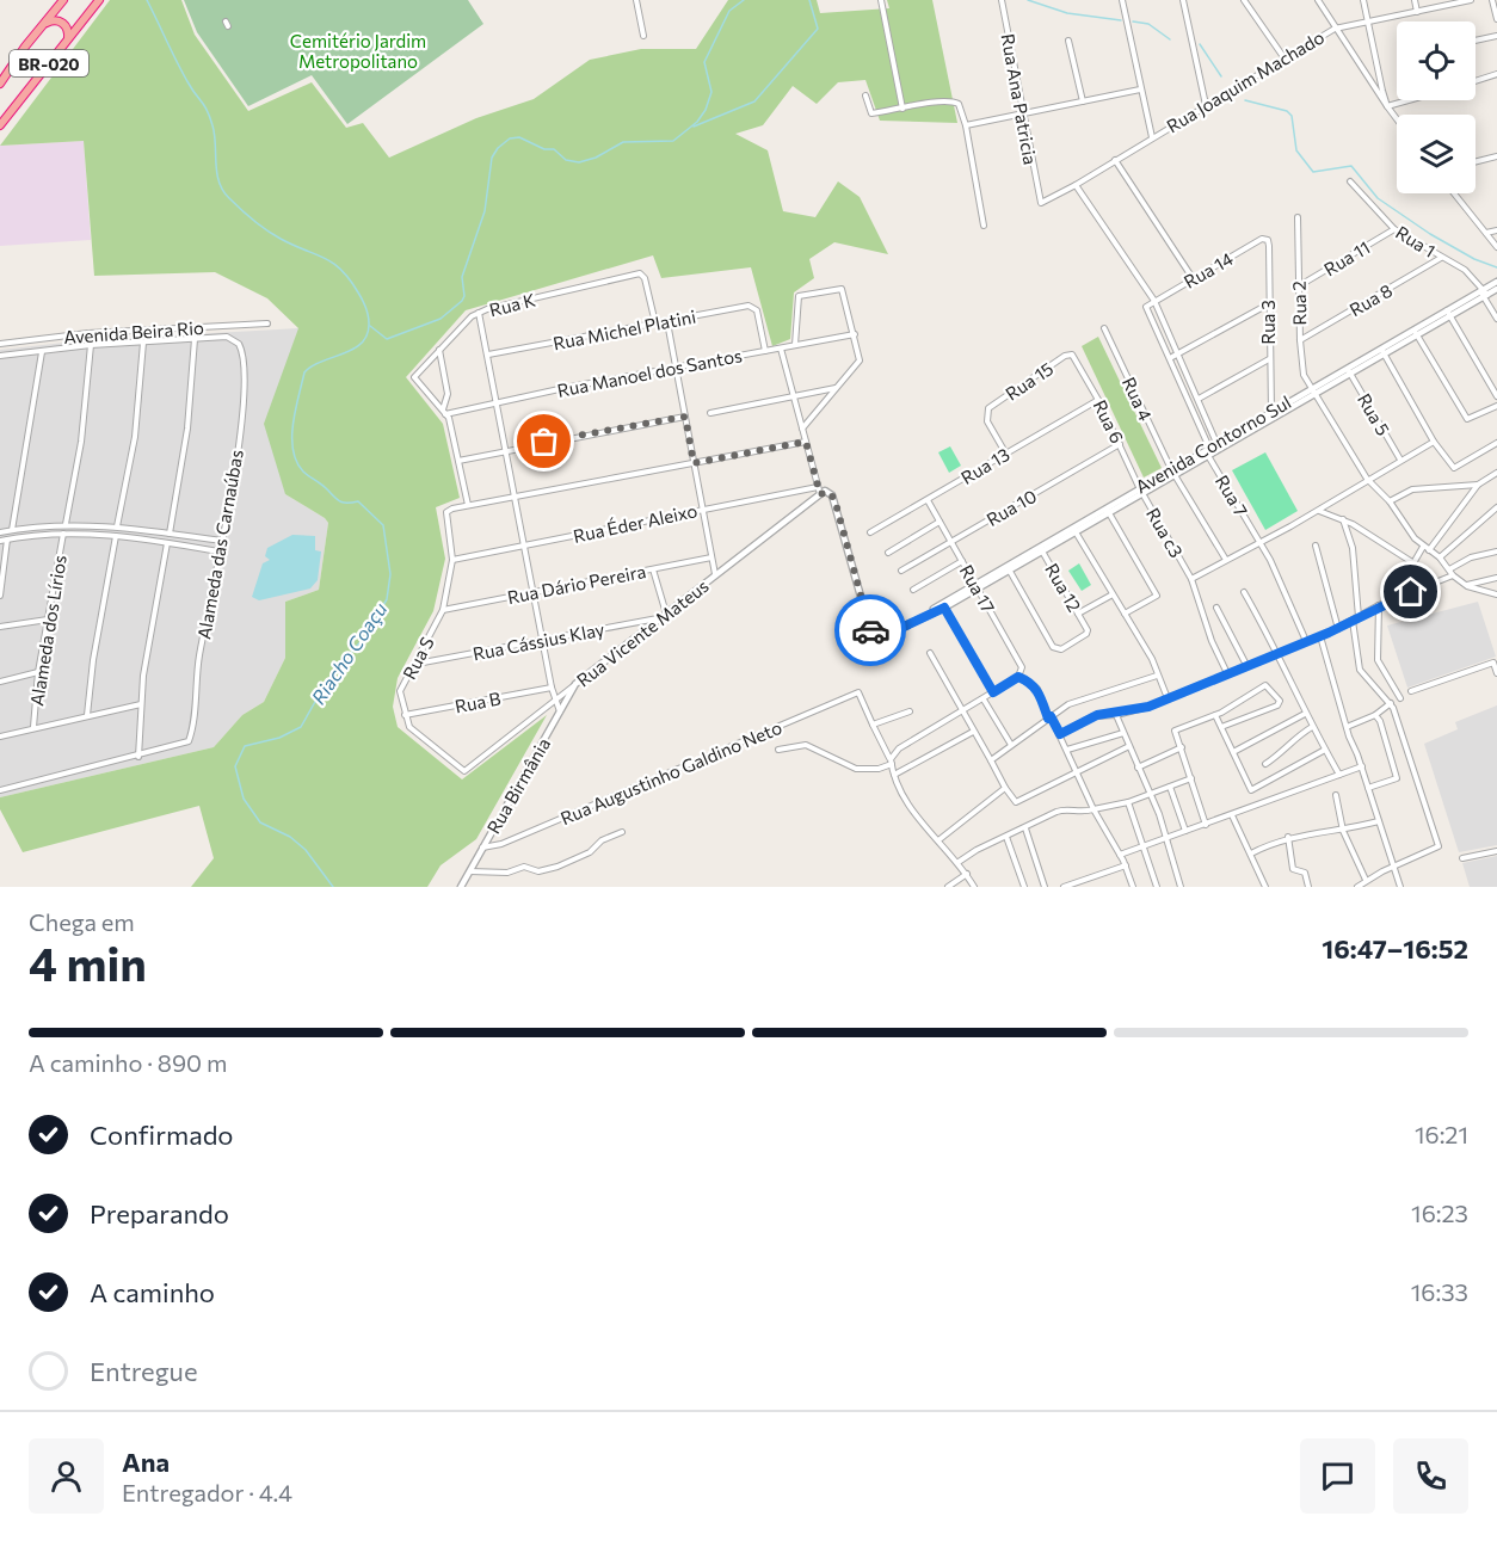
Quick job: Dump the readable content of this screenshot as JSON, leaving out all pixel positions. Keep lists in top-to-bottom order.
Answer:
{
  "streets": {
    "highway": ["BR-020"],
    "street": [
      "Rua Joaquim Machado",
      "Rua Ana Patricia",
      "Rua 1",
      "Rua 11",
      "Rua 14",
      "Rua 8",
      "Rua 2",
      "Rua K",
      "Rua 3",
      "Rua Michel Platini",
      "Avenida Beira Rio",
      "Rua Manoel dos Santos",
      "Rua 15",
      "Rua 4",
      "Rua 5",
      "Rua 6",
      "Avenida Contorno Sul",
      "Rua 13",
      "Rua 7",
      "Rua 10",
      "Rua Éder Aleixo",
      "Rua c3",
      "Alameda das Carnaúbas",
      "Rua Dário Pereira",
      "Rua 12",
      "Rua 17",
      "Alameda dos Lírios",
      "Rua Vicente Mateus",
      "Rua Cássius Klay",
      "Rua S",
      "Rua B",
      "Rua Augustinho Galdino Neto",
      "Rua Birmânia"
    ]
  },
  "crossings": [
    ["Rua Joaquim Machado", "Rua Ana Patricia"],
    ["Rua 1", "Rua 11"],
    ["Rua 1", "Rua 8"],
    ["Rua 1", "Avenida Contorno Sul"],
    ["Rua 11", "Rua 2"],
    ["Rua 14", "Rua 3"],
    ["Rua 14", "Rua 7"],
    ["Rua 8", "Rua 2"],
    ["Rua 2", "Avenida Contorno Sul"],
    ["Rua K", "Rua Michel Platini"],
    ["Rua K", "Rua Manoel dos Santos"],
    ["Rua 3", "Avenida Contorno Sul"],
    ["Rua Michel Platini", "Rua Manoel dos Santos"],
    ["Rua 15", "Rua 6"],
    ["Rua 15", "Rua 13"],
    ["Rua 4", "Avenida Contorno Sul"],
    ["Rua 5", "Avenida Contorno Sul"],
    ["Rua 6", "Avenida Contorno Sul"],
    ["Rua 6", "Rua 13"],
    ["Rua 6", "Rua 10"],
    ["Rua 6", "Rua c3"],
    ["Avenida Contorno Sul", "Rua 7"],
    ["Avenida Contorno Sul", "Rua Éder Aleixo"],
    ["Avenida Contorno Sul", "Rua c3"],
    ["Avenida Contorno Sul", "Rua 12"],
    ["Avenida Contorno Sul", "Rua 17"],
    ["Avenida Contorno Sul", "Rua Vicente Mateus"],
    ["Rua 13", "Rua 17"],
    ["Rua 10", "Rua 17"],
    ["Rua Éder Aleixo", "Rua Vicente Mateus"],
    ["Rua Éder Aleixo", "Rua S"],
    ["Rua Dário Pereira", "Rua S"],
    ["Rua Vicente Mateus", "Rua Cássius Klay"],
    ["Rua Vicente Mateus", "Rua S"],
    ["Rua Vicente Mateus", "Rua B"],
    ["Rua Vicente Mateus", "Rua Birmânia"],
    ["Rua Cássius Klay", "Rua S"],
    ["Rua S", "Rua B"],
    ["Rua Augustinho Galdino Neto", "Rua Birmânia"]
  ],
  "water": ["Riacho Coaçu"],
  "parks": ["Cemitério Jardim Metropolitano"],
  "page": {
    "heading": ["4 min", "Chega em", "16:47–16:52"],
    "panel": ["Ana", "Entregador · 4.4"],
    "bar": "A caminho · 890 m",
    "list": [
      ["Confirmado", "16:21"],
      ["Preparando", "16:23"],
      ["A caminho", "16:33"],
      "Entregue"
    ]
  }
}
